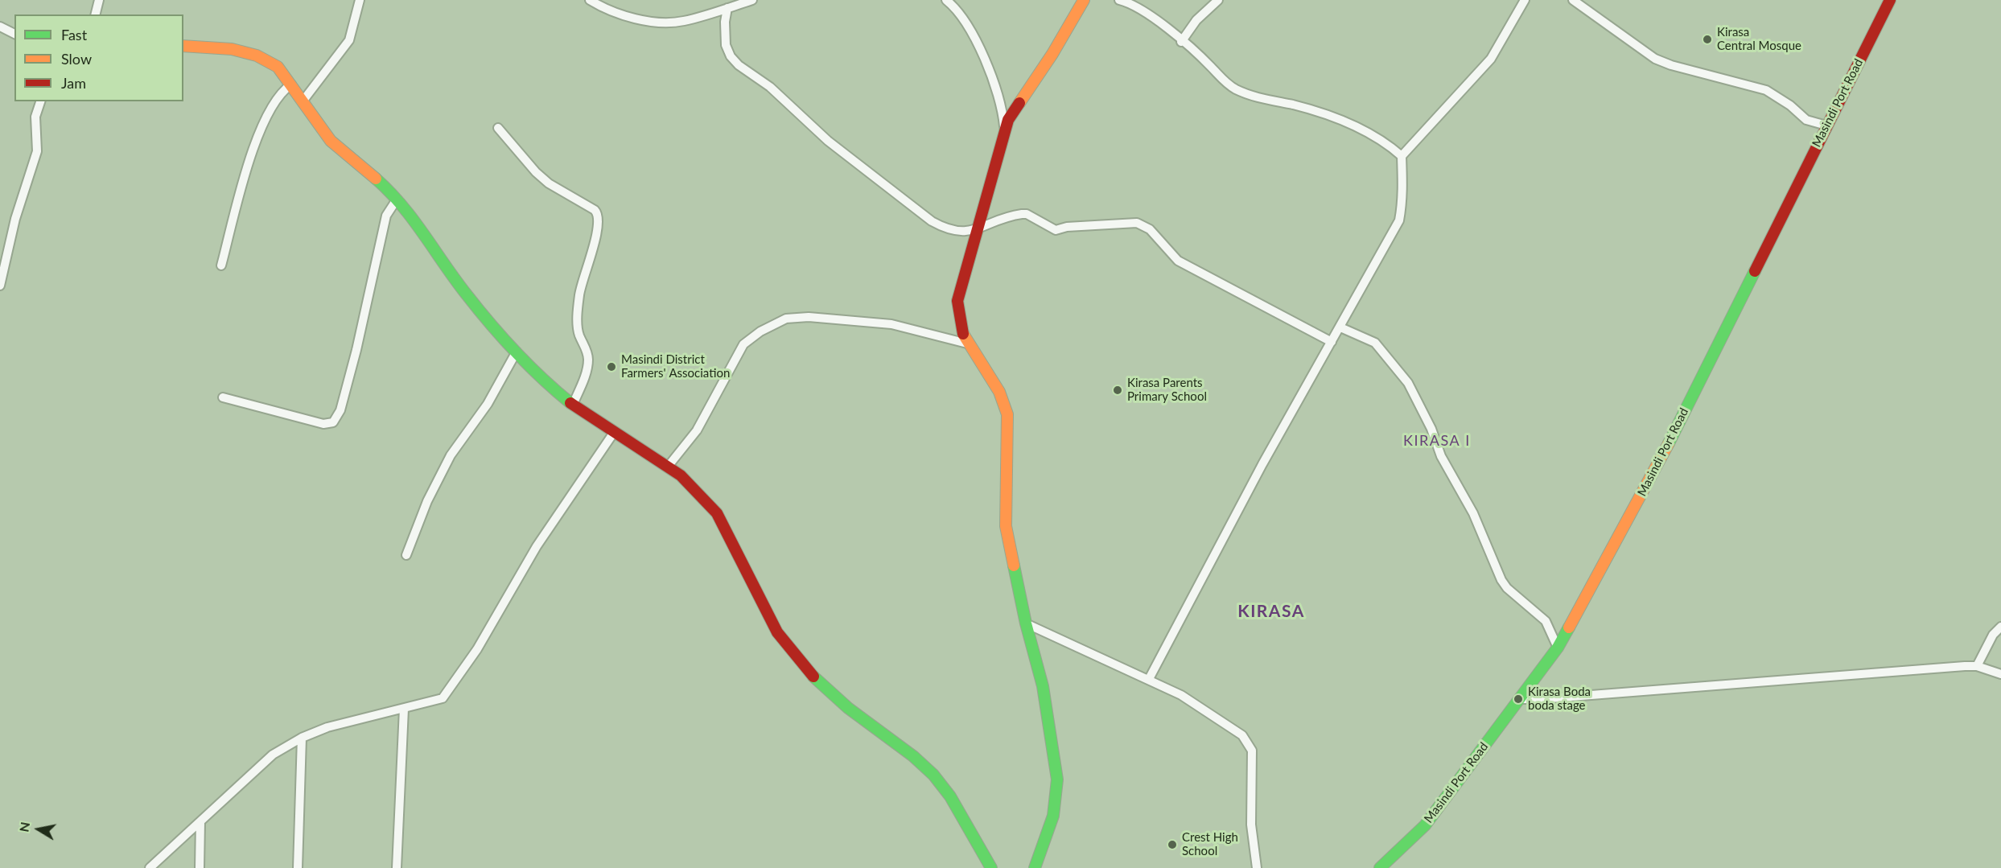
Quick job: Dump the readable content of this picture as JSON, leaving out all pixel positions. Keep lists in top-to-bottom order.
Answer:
{
  "streets": {
    "street": ["Masindi Port Road"]
  },
  "districts": ["KIRASA I", "KIRASA"],
  "places": [
    "Kirasa Central Mosque",
    "Masindi District Farmers' Association",
    "Kirasa Parents Primary School",
    "Kirasa Boda boda stage",
    "Crest High School"
  ],
  "legend": ["Fast", "Slow", "Jam"],
  "north": "left"
}
